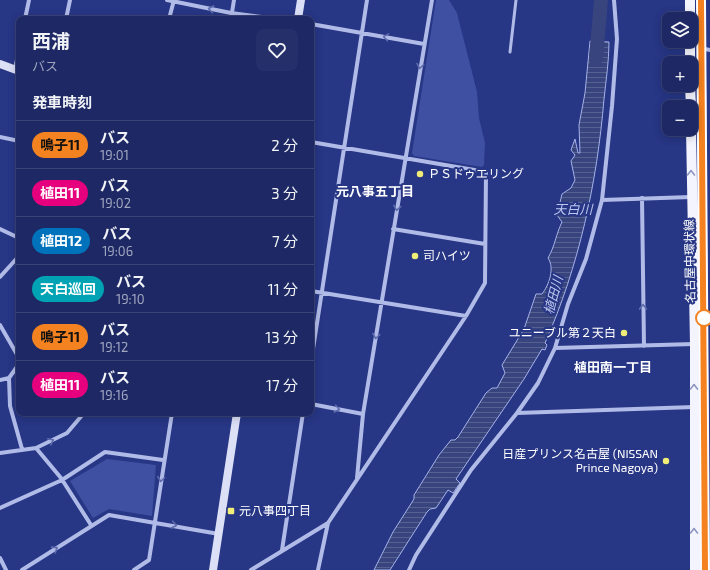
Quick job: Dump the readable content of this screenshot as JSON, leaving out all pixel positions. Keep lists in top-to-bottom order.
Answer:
{
  "streets": {
    "main road": ["名古屋中環状線"]
  },
  "districts": ["元八事五丁目", "植田南一丁目"],
  "water": ["天白川", "植田川"],
  "places": {
    "other": [
      "ＰＳドゥエリング",
      "司ハイツ",
      "ユニーブル第２天白",
      "日産プリンス名古屋 (NISSAN Prince Nagoya)"
    ],
    "transit": ["元八事四丁目"]
  },
  "lines": ["bus line 鳴子11"],
  "page": {
    "map_buttons": ["+", "−"],
    "heading": [
      ["西浦", "バス"],
      "発車時刻"
    ],
    "list": [
      {
        "mark": "鳴子11",
        "name": "バス",
        "note": "19:01",
        "value": "2 分"
      },
      {
        "mark": "植田11",
        "name": "バス",
        "note": "19:02",
        "value": "3 分"
      },
      {
        "mark": "植田12",
        "name": "バス",
        "note": "19:06",
        "value": "7 分"
      },
      {
        "mark": "天白巡回",
        "name": "バス",
        "note": "19:10",
        "value": "11 分"
      },
      {
        "mark": "鳴子11",
        "name": "バス",
        "note": "19:12",
        "value": "13 分"
      },
      {
        "mark": "植田11",
        "name": "バス",
        "note": "19:16",
        "value": "17 分"
      }
    ]
  }
}
